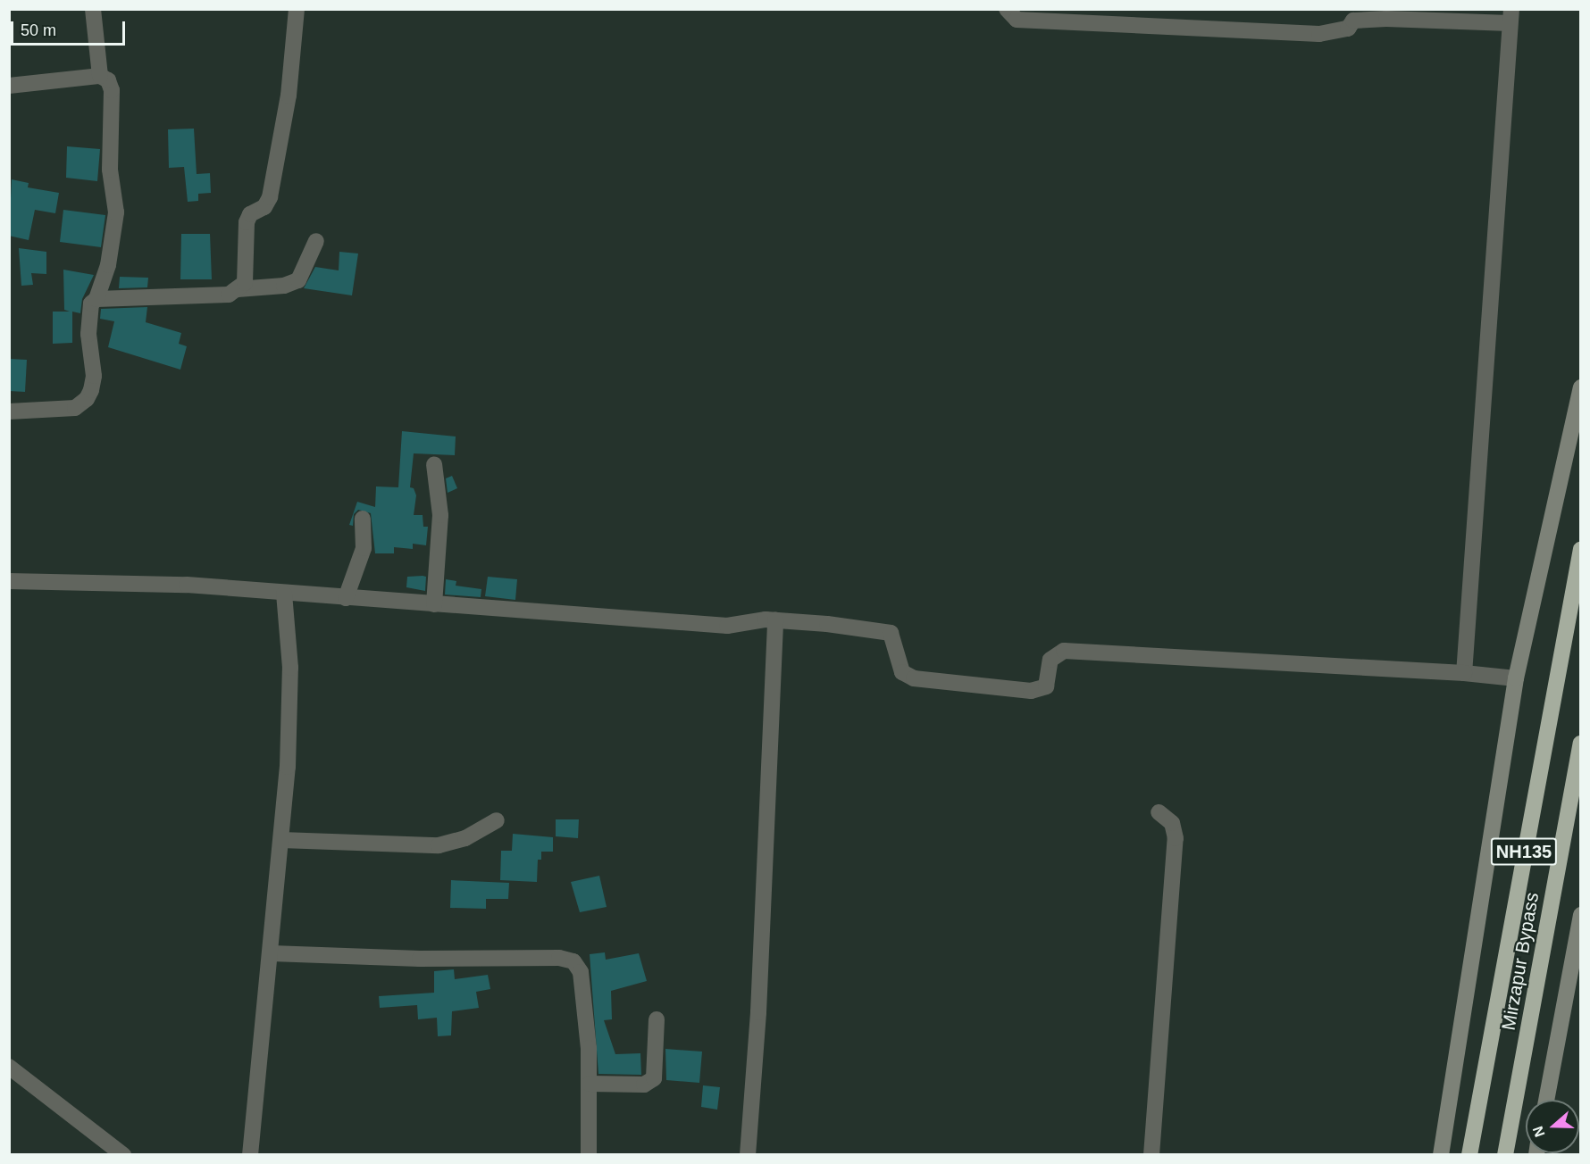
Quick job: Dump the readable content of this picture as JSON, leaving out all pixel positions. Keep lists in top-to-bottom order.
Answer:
{
  "streets": {
    "highway": ["NH135", "Mirzapur Bypass"]
  },
  "scale_bar": "50 m",
  "north": "left"
}
